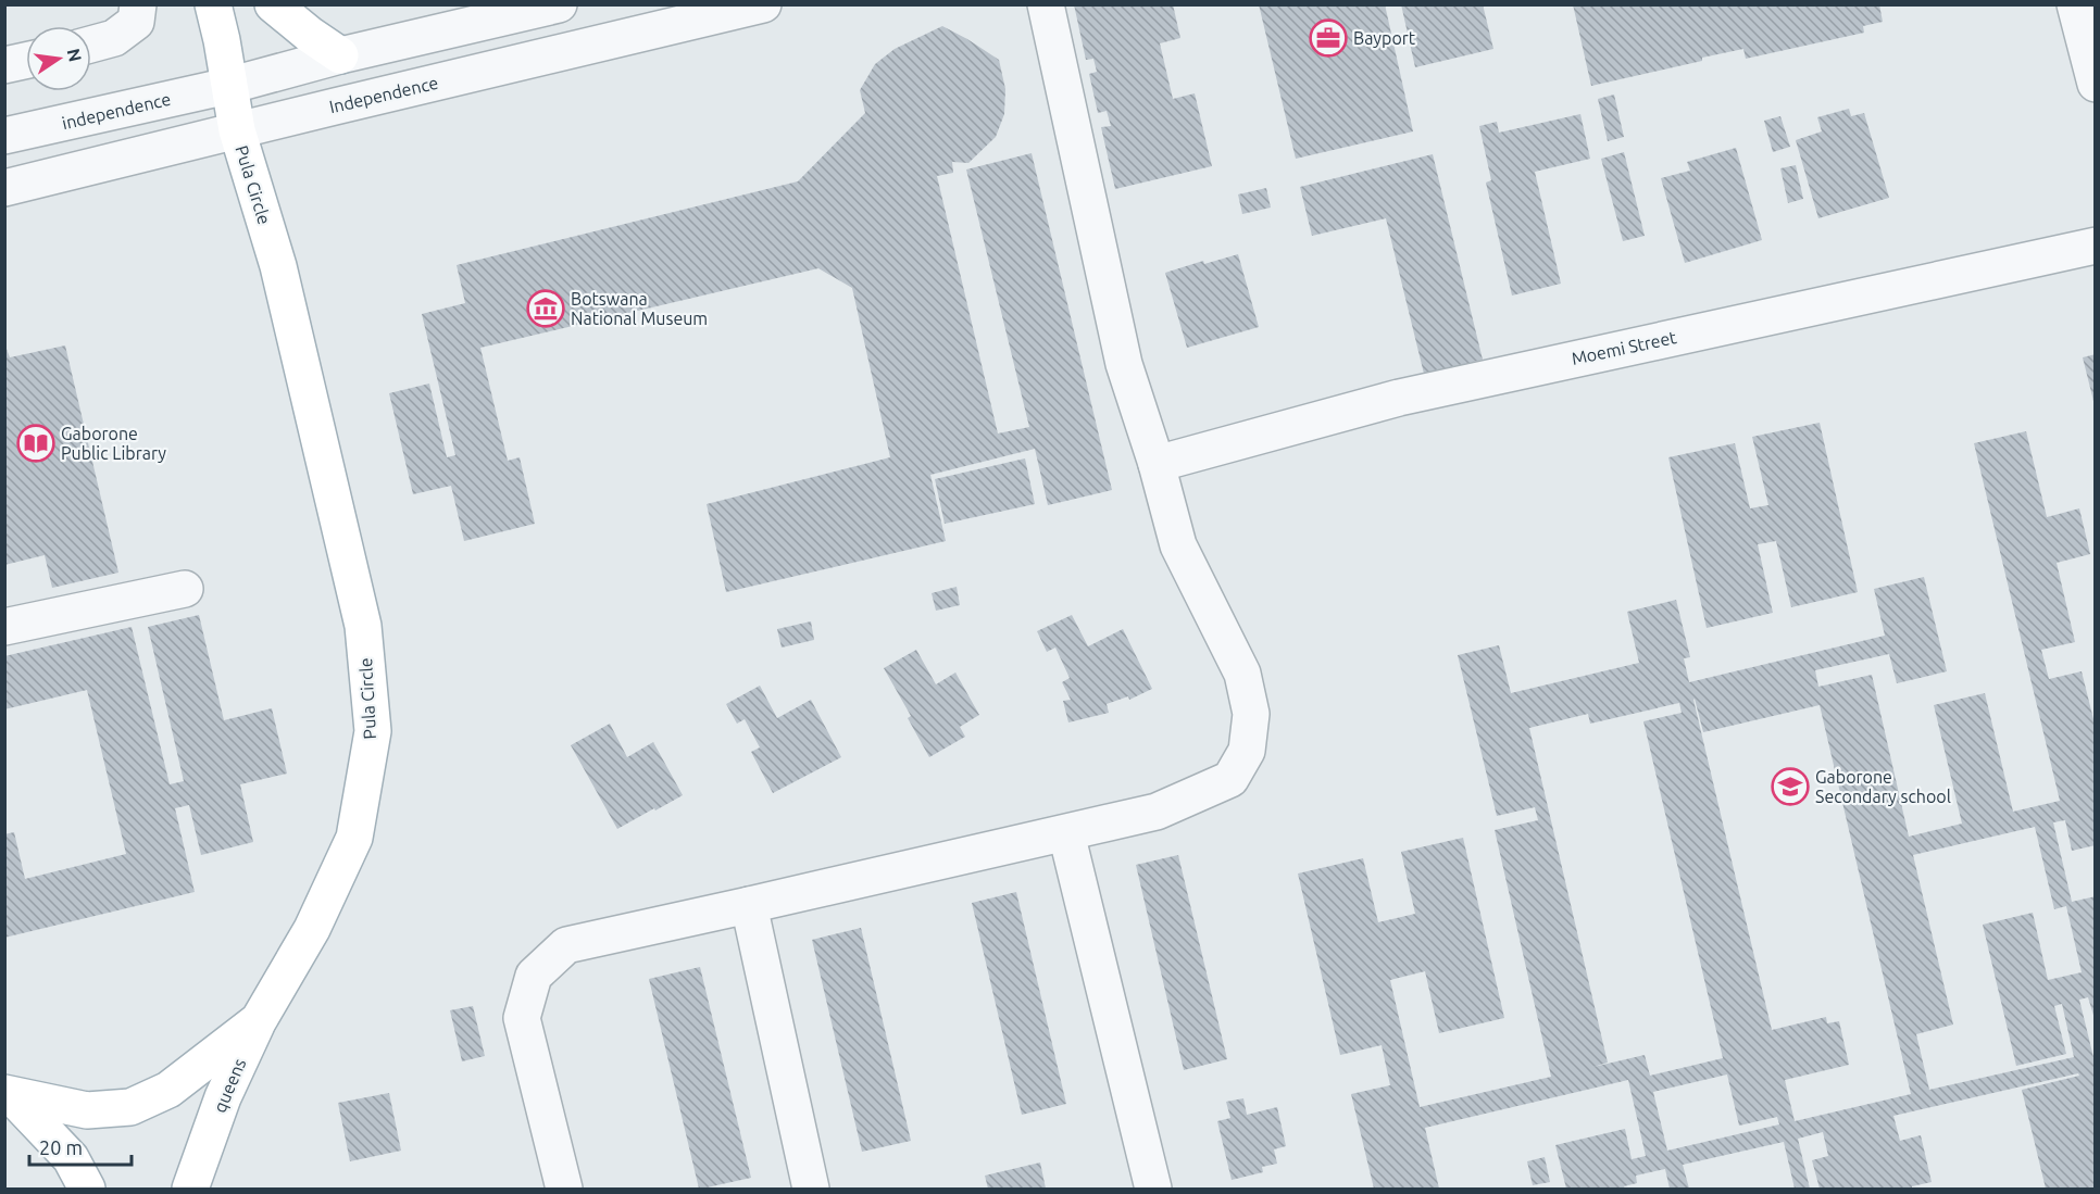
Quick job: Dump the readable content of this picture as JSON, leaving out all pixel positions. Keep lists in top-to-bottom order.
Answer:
{
  "streets": {
    "main road": ["Pula Circle", "queens"],
    "street": ["Independence", "independence", "Moemi Street"]
  },
  "crossings": [
    ["Independence", "Pula Circle"],
    ["independence", "Pula Circle"],
    ["Pula Circle", "queens"]
  ],
  "places": {
    "office": ["Bayport"],
    "museum": ["Botswana National Museum"],
    "library": ["Gaborone Public Library"],
    "school or university": ["Gaborone Secondary school"]
  },
  "scale_bar": "20 m",
  "north": "right"
}
